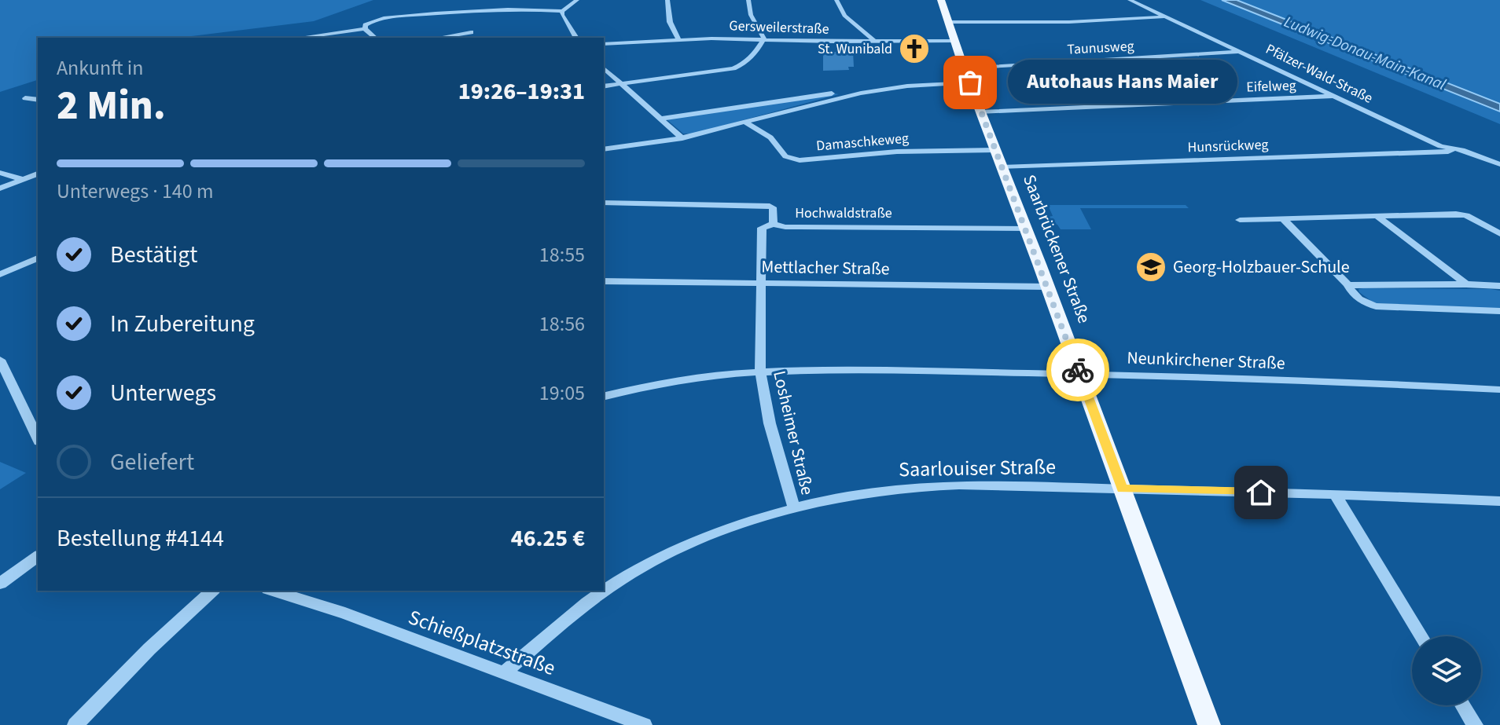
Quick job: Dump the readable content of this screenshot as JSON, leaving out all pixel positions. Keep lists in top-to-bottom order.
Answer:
{
  "streets": {
    "main road": ["Saarbrückener Straße"],
    "street": [
      "Gersweilerstraße",
      "Taunusweg",
      "Pfälzer-Wald-Straße",
      "Eifelweg",
      "Damaschkeweg",
      "Hunsrückweg",
      "Hochwaldstraße",
      "Mettlacher Straße",
      "Neunkirchener Straße",
      "Losheimer Straße",
      "Saarlouiser Straße",
      "Schießplatzstraße"
    ]
  },
  "crossings": [
    ["Gersweilerstraße", "Saarbrückener Straße"],
    ["Taunusweg", "Pfälzer-Wald-Straße"],
    ["Taunusweg", "Saarbrückener Straße"],
    ["Pfälzer-Wald-Straße", "Eifelweg"],
    ["Pfälzer-Wald-Straße", "Hunsrückweg"],
    ["Eifelweg", "Saarbrückener Straße"],
    ["Damaschkeweg", "Saarbrückener Straße"],
    ["Hunsrückweg", "Saarbrückener Straße"],
    ["Hochwaldstraße", "Saarbrückener Straße"],
    ["Hochwaldstraße", "Losheimer Straße"],
    ["Saarbrückener Straße", "Mettlacher Straße"],
    ["Saarbrückener Straße", "Neunkirchener Straße"],
    ["Saarbrückener Straße", "Saarlouiser Straße"],
    ["Mettlacher Straße", "Losheimer Straße"],
    ["Neunkirchener Straße", "Losheimer Straße"],
    ["Losheimer Straße", "Saarlouiser Straße"],
    ["Saarlouiser Straße", "Schießplatzstraße"]
  ],
  "water": ["Ludwig-Donau-Main-Kanal"],
  "places": {
    "church": ["St. Wunibald"],
    "other": ["Autohaus Hans Maier"],
    "school or university": ["Georg-Holzbauer-Schule"]
  },
  "page": {
    "heading": ["2 Min.", "Ankunft in", "19:26–19:31"],
    "panel": ["Bestellung #4144", "46.25 €"],
    "bubble": "Autohaus Hans Maier",
    "bar": "Unterwegs · 140 m",
    "list": [
      ["Bestätigt", "18:55"],
      ["In Zubereitung", "18:56"],
      ["Unterwegs", "19:05"],
      "Geliefert"
    ]
  }
}
